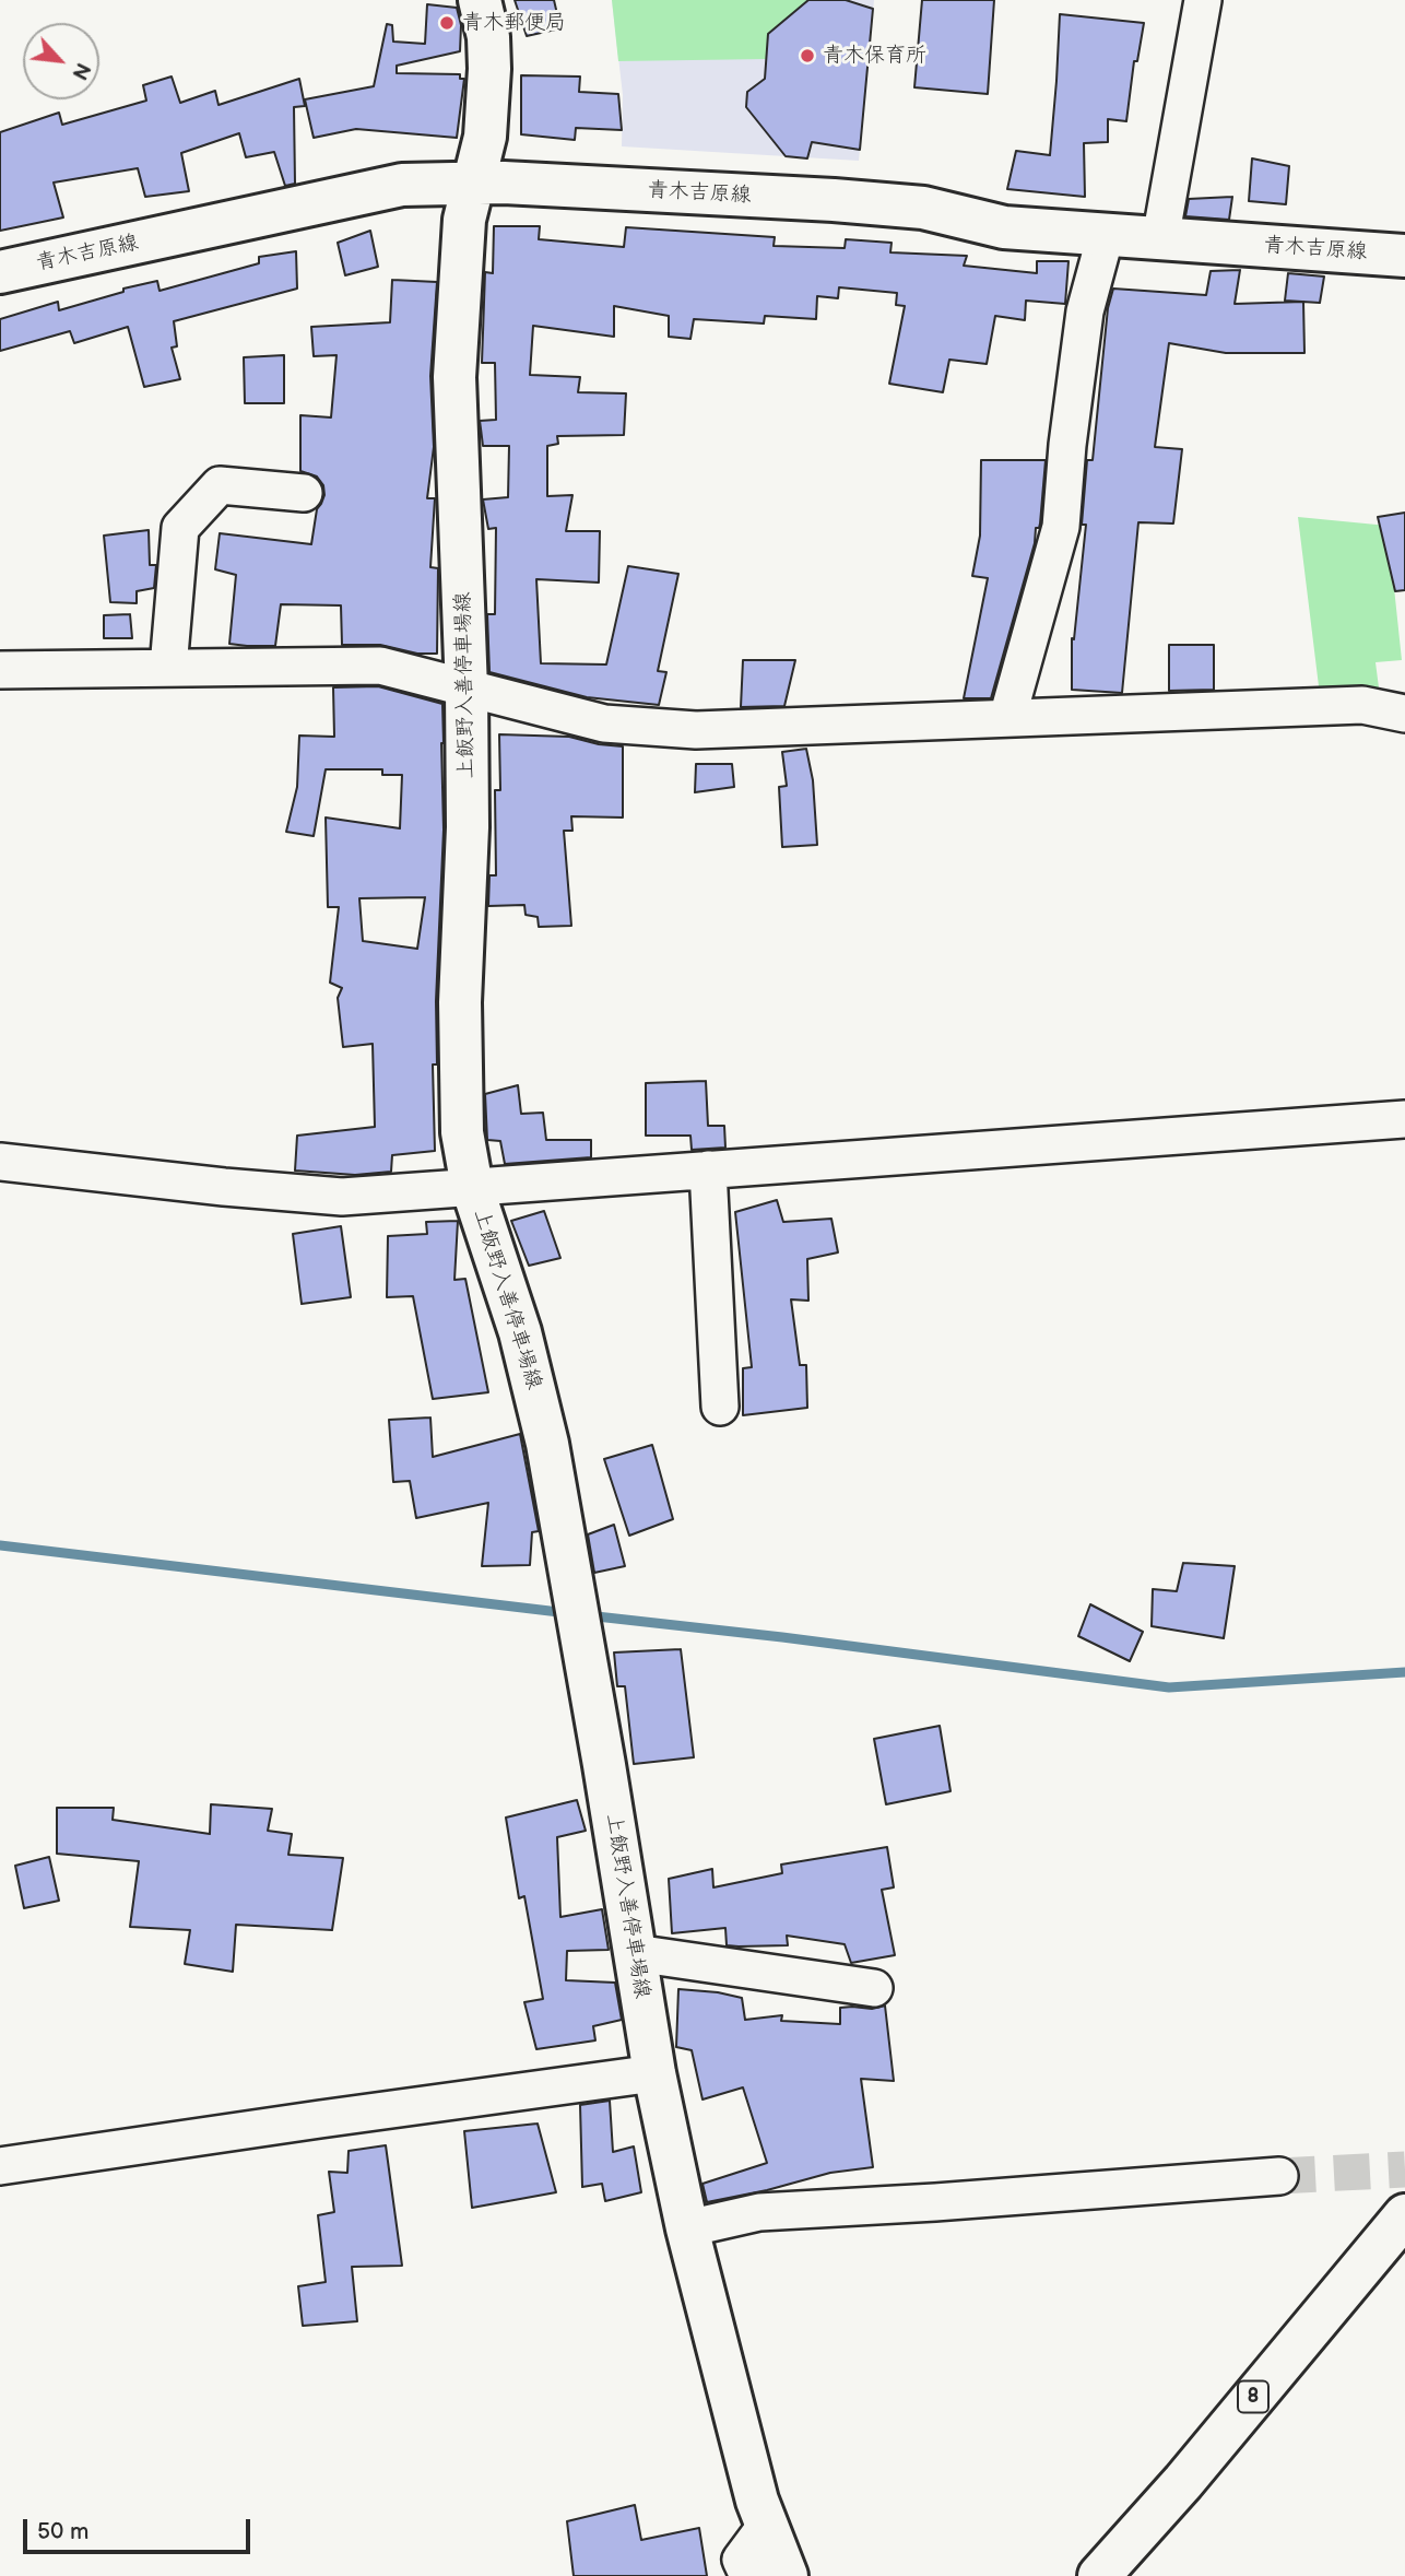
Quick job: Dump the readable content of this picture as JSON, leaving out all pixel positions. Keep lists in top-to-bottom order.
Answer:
{
  "streets": {
    "main road": ["青木吉原線", "上飯野入善停車場線", "8"]
  },
  "crossings": [
    ["青木吉原線", "上飯野入善停車場線"]
  ],
  "places": ["青木郵便局", "青木保育所"],
  "scale_bar": "50 m",
  "north": "bottom right"
}
